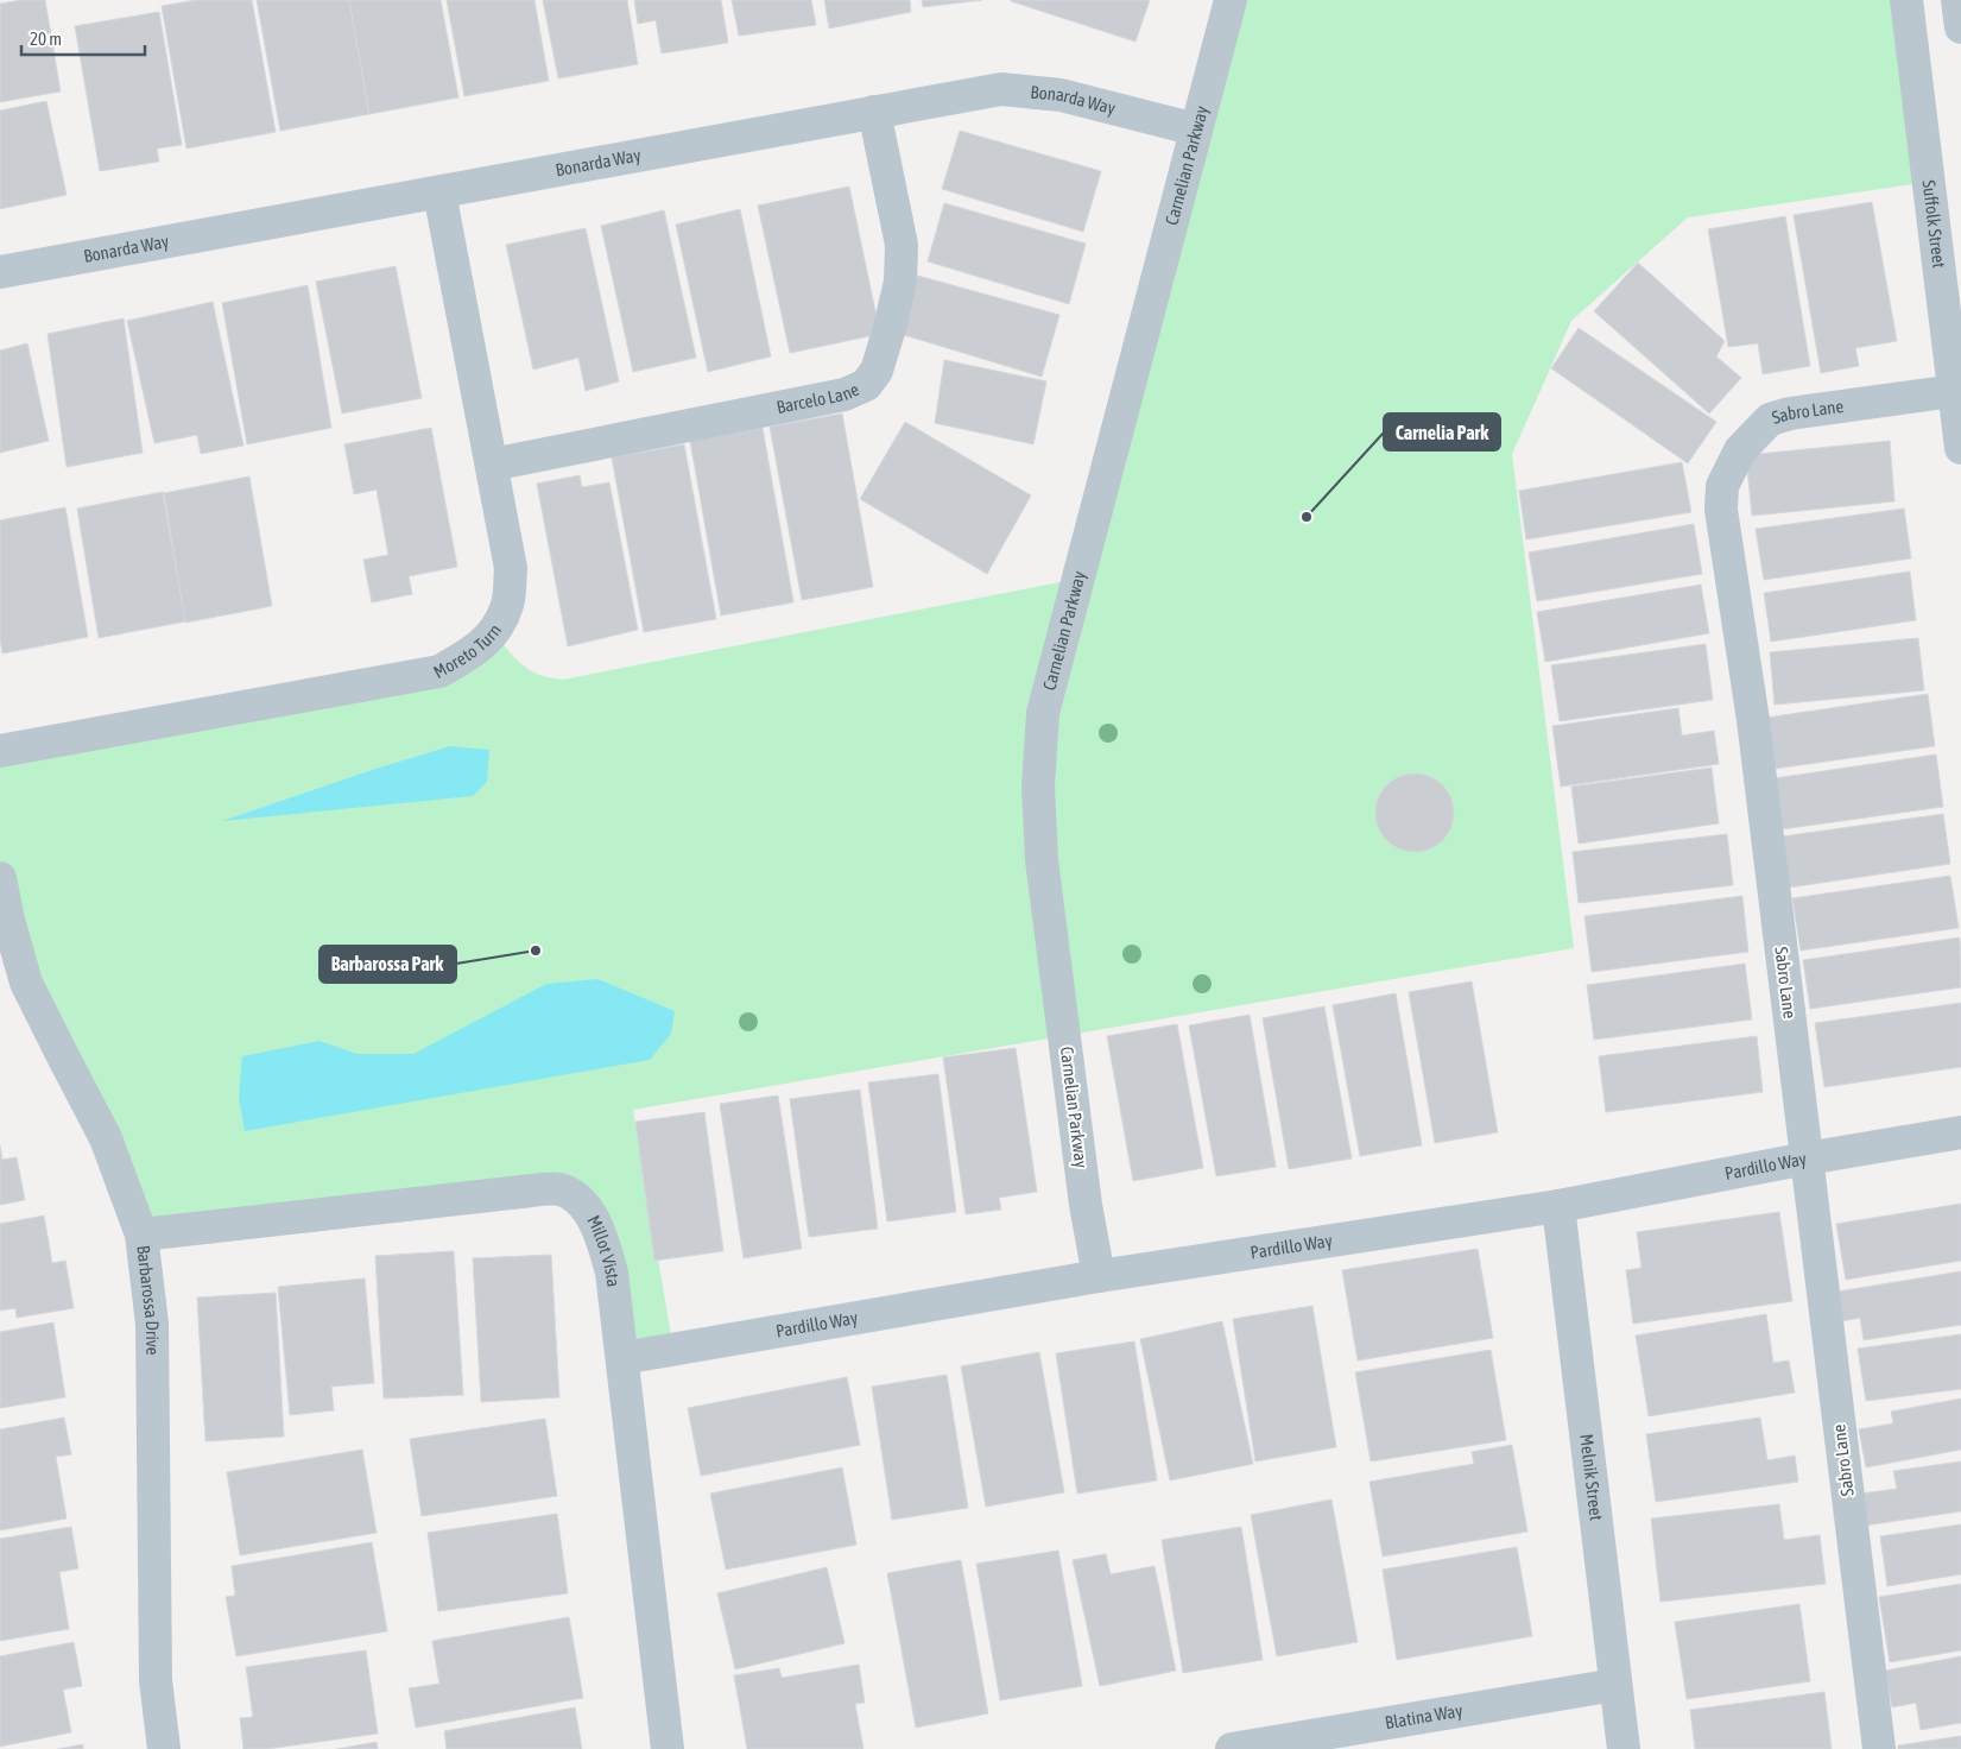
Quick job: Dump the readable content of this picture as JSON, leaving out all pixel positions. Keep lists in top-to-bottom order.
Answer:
{
  "streets": {
    "street": [
      "Bonarda Way",
      "Carnelian Parkway",
      "Suffolk Street",
      "Barcelo Lane",
      "Sabro Lane",
      "Moreto Turn",
      "Pardillo Way",
      "Millot Vista",
      "Barbarossa Drive",
      "Melnik Street",
      "Blatina Way"
    ]
  },
  "crossings": [
    ["Bonarda Way", "Carnelian Parkway"],
    ["Bonarda Way", "Barcelo Lane"],
    ["Bonarda Way", "Moreto Turn"],
    ["Carnelian Parkway", "Pardillo Way"],
    ["Suffolk Street", "Sabro Lane"],
    ["Barcelo Lane", "Moreto Turn"],
    ["Sabro Lane", "Pardillo Way"],
    ["Pardillo Way", "Millot Vista"],
    ["Pardillo Way", "Melnik Street"],
    ["Millot Vista", "Barbarossa Drive"],
    ["Melnik Street", "Blatina Way"]
  ],
  "places": ["Carnelia Park", "Barbarossa Park"],
  "scale_bar": "20 m"
}
